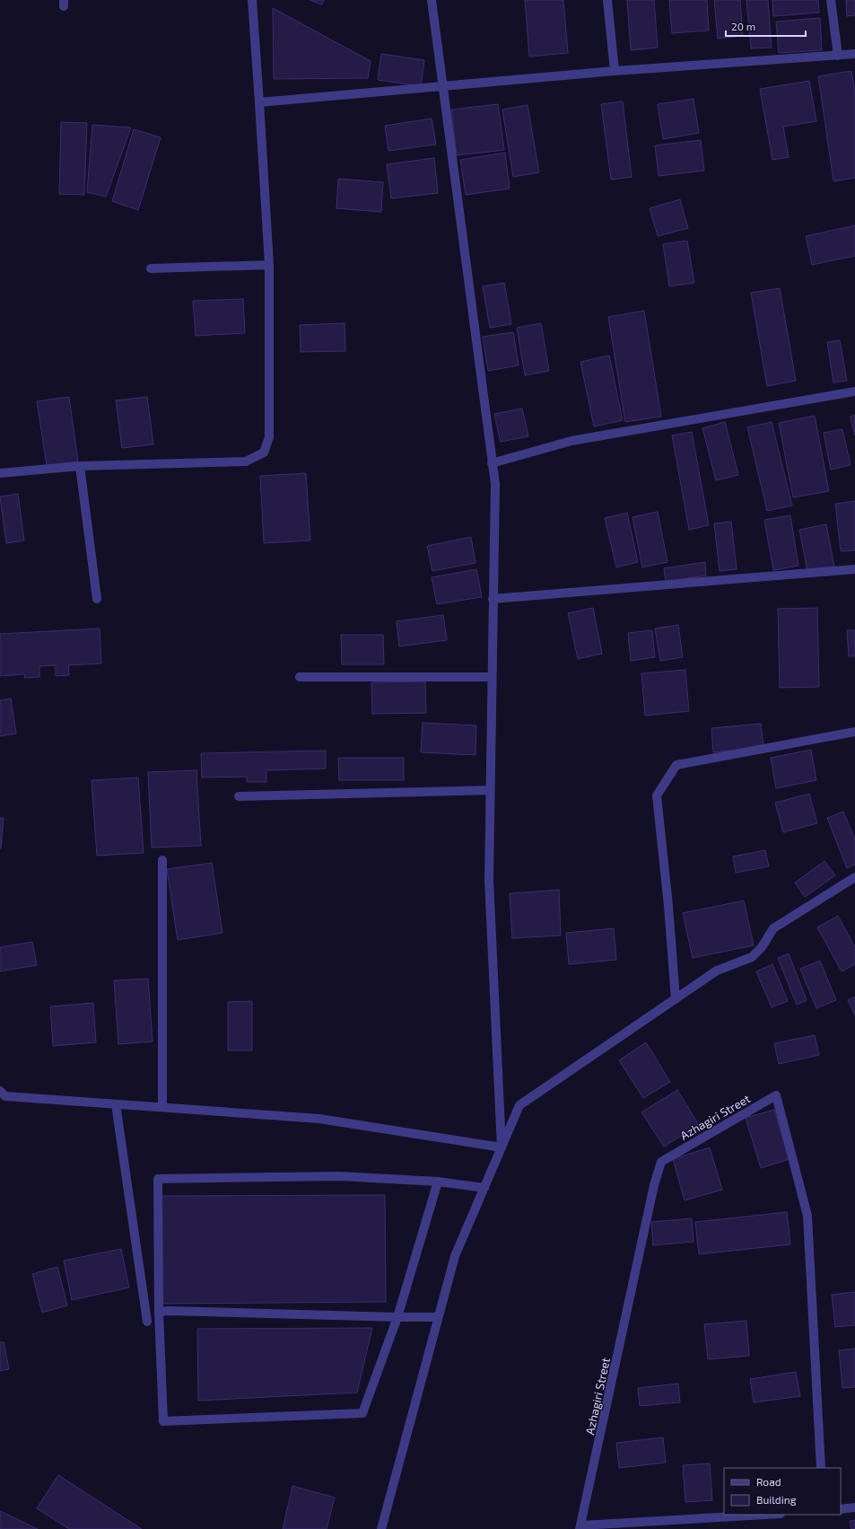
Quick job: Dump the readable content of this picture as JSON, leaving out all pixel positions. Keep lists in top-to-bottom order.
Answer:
{
  "streets": {
    "street": ["Azhagiri Street"]
  },
  "legend": ["Road", "Building"],
  "scale_bar": "20 m"
}
